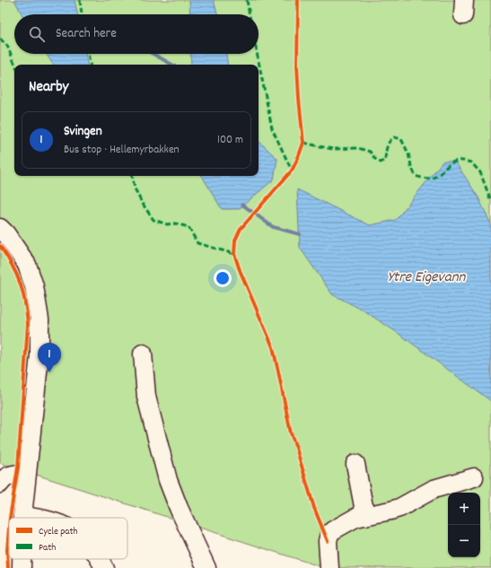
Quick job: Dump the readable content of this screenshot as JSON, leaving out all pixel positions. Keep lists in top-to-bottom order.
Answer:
{
  "water": ["Ytre Eigevann"],
  "legend": ["Cycle path", "Path"],
  "page": {
    "search": "Search here",
    "heading": "Nearby",
    "list": [
      {
        "mark": "1",
        "name": "Svingen",
        "note": "Bus stop · Hellemyrbakken",
        "value": "100 m"
      }
    ],
    "pins": "1",
    "map_buttons": ["+", "−"]
  }
}
